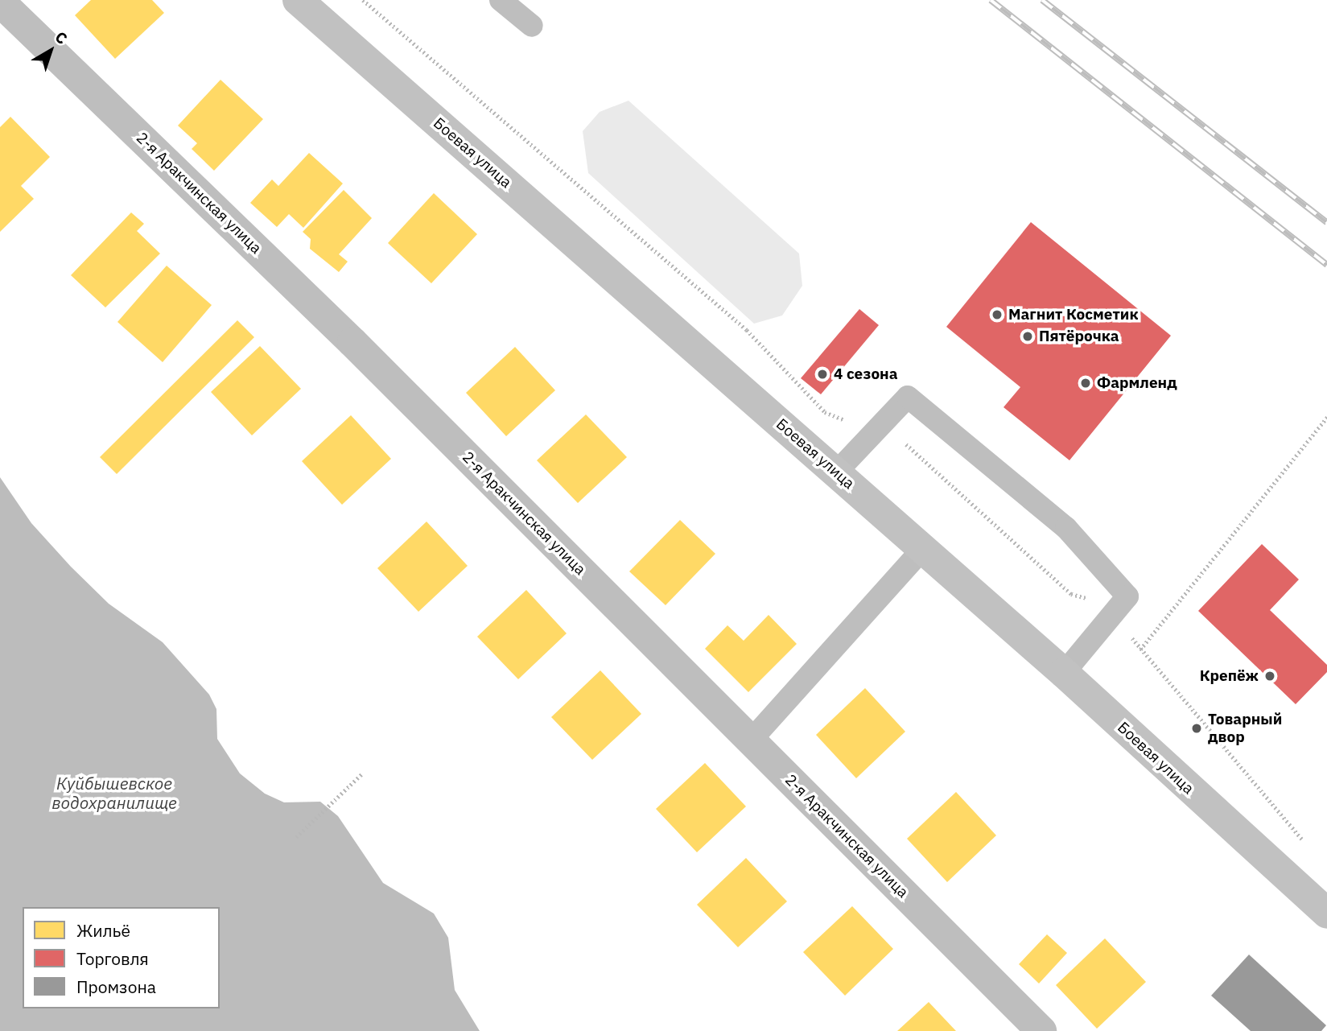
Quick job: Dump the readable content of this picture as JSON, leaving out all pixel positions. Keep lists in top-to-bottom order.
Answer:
{
  "streets": {
    "main road": ["Боевая улица"],
    "street": ["2-я Аракчинская улица"]
  },
  "water": ["Куйбышевское водохранилище"],
  "places": [
    "Магнит Косметик",
    "Пятёрочка",
    "4 сезона",
    "Фармленд",
    "Крепёж",
    "Товарный двор"
  ],
  "legend": ["Жильё", "Торговля", "Промзона"],
  "north": "top right"
}
